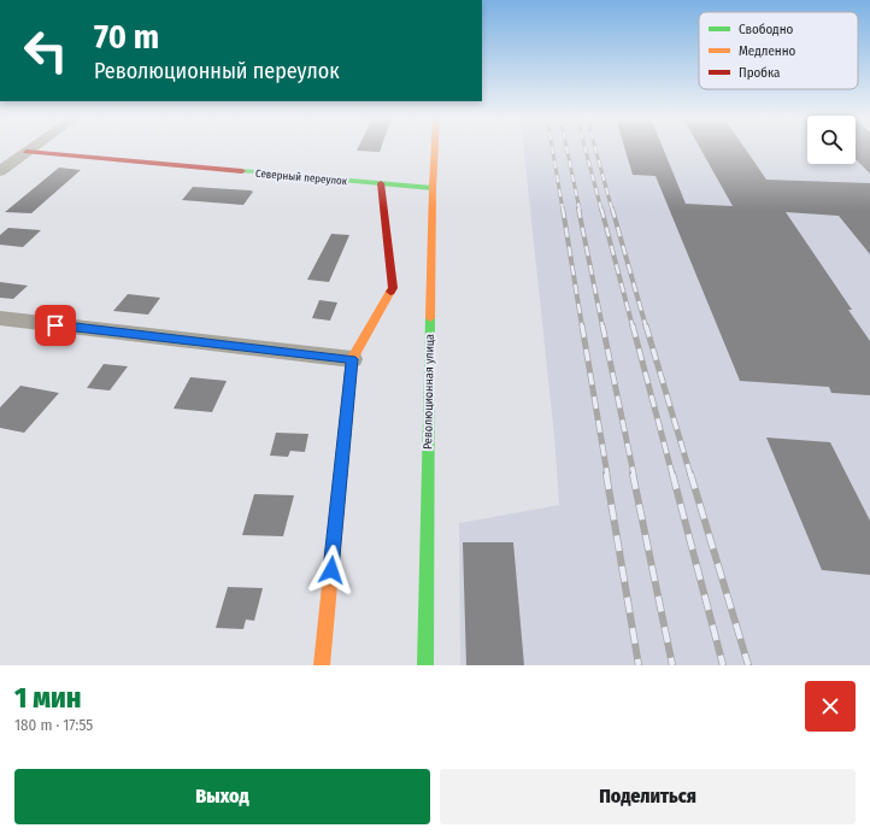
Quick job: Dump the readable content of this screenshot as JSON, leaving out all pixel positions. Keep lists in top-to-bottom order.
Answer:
{
  "streets": {
    "street": ["Северный переулок", "Революционная улица"]
  },
  "crossings": [
    ["Северный переулок", "Революционная улица"]
  ],
  "legend": ["Свободно", "Медленно", "Пробка"],
  "page": {
    "turn": ["70 m", "Революционный переулок"],
    "heading": ["1 мин", "180 m · 17:55"],
    "buttons": ["Выход", "Поделиться"]
  }
}
